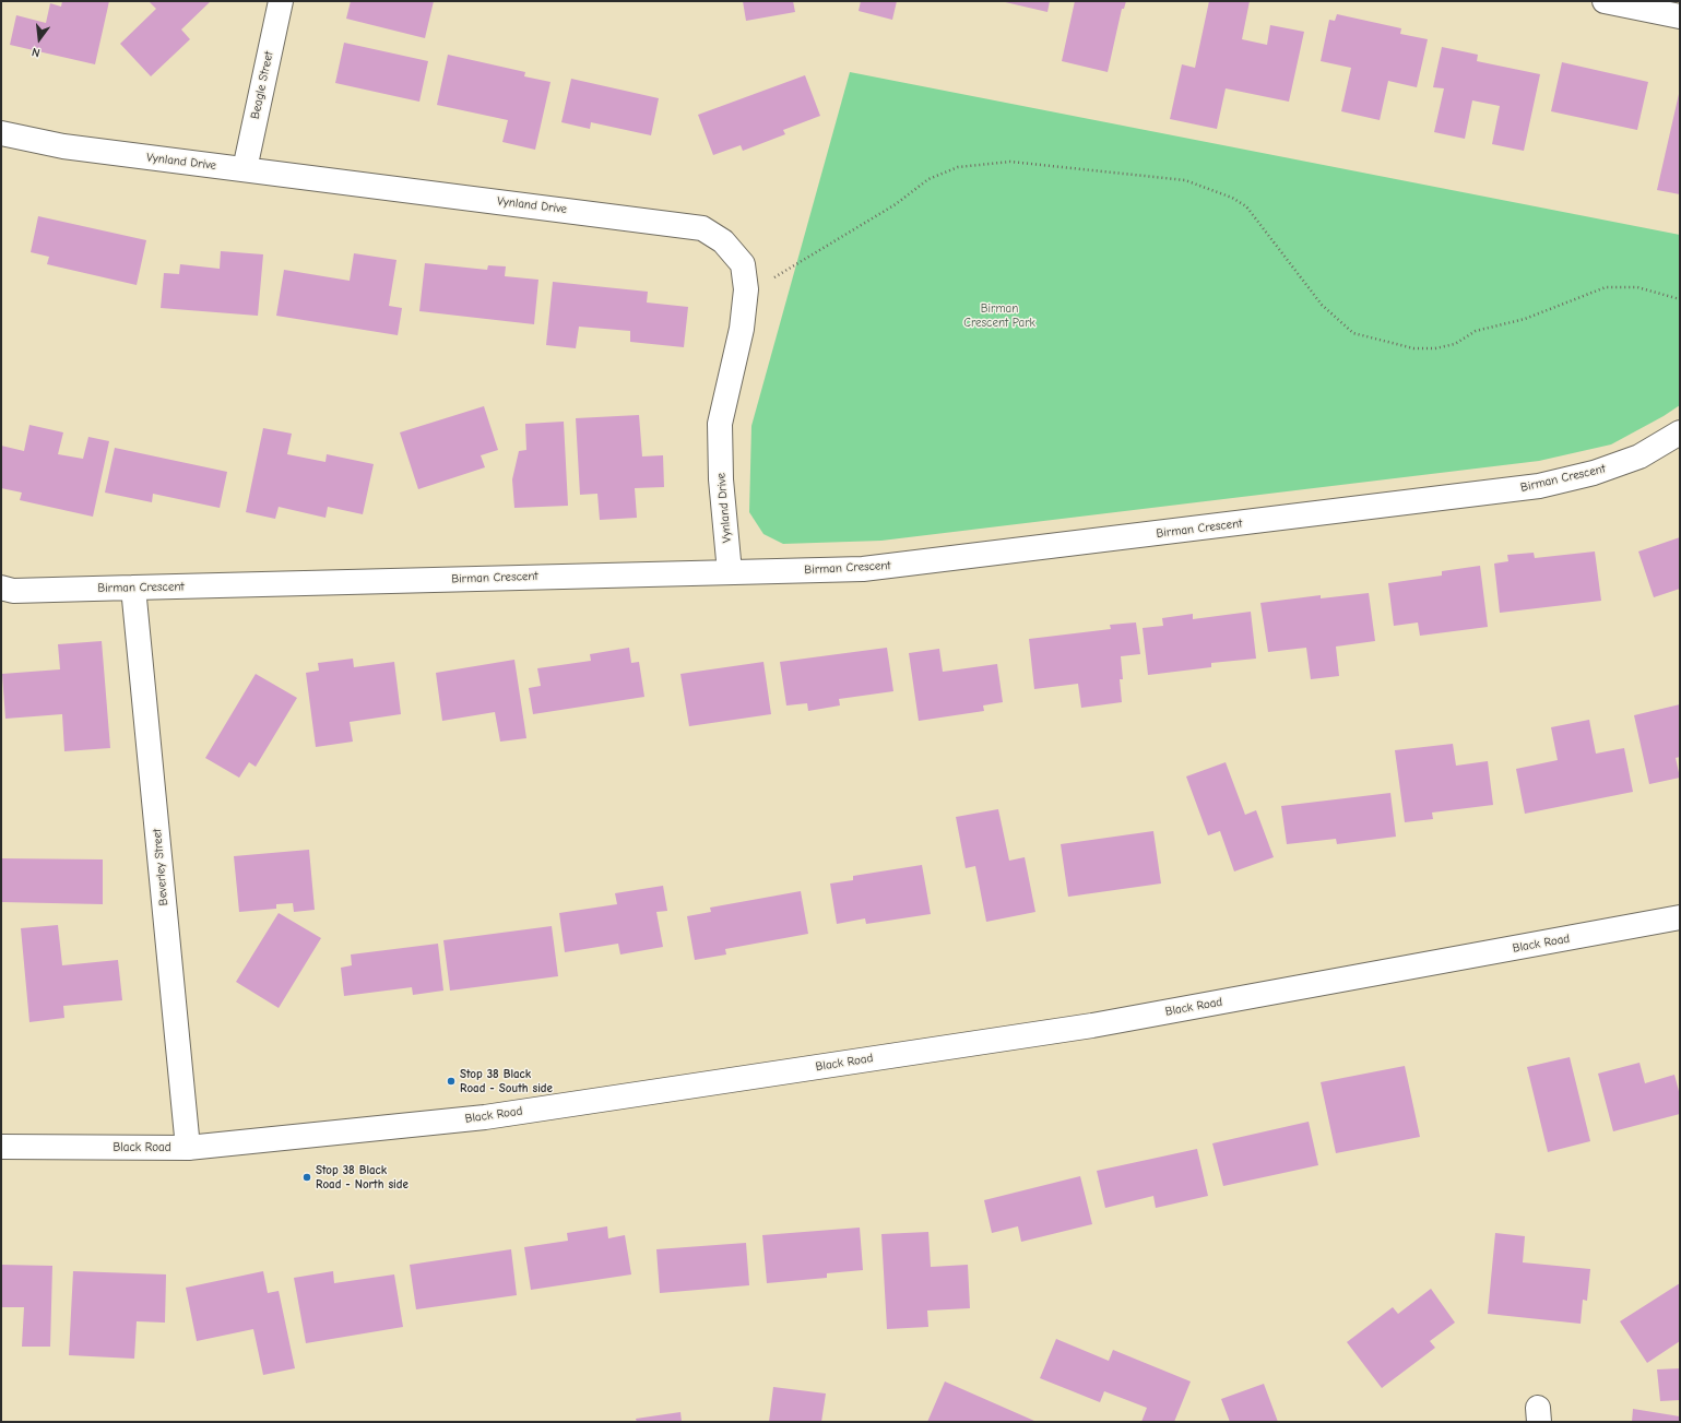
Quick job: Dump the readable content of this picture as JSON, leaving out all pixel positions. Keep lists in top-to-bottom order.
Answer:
{
  "streets": {
    "street": [
      "Beagle Street",
      "Vynland Drive",
      "Birman Crescent",
      "Beverley Street",
      "Black Road"
    ]
  },
  "crossings": [
    ["Beagle Street", "Vynland Drive"],
    ["Vynland Drive", "Birman Crescent"],
    ["Birman Crescent", "Beverley Street"],
    ["Beverley Street", "Black Road"]
  ],
  "parks": ["Birman Crescent Park"],
  "places": ["Stop 38 Black Road - South side", "Stop 38 Black Road - North side"],
  "north": "bottom"
}
